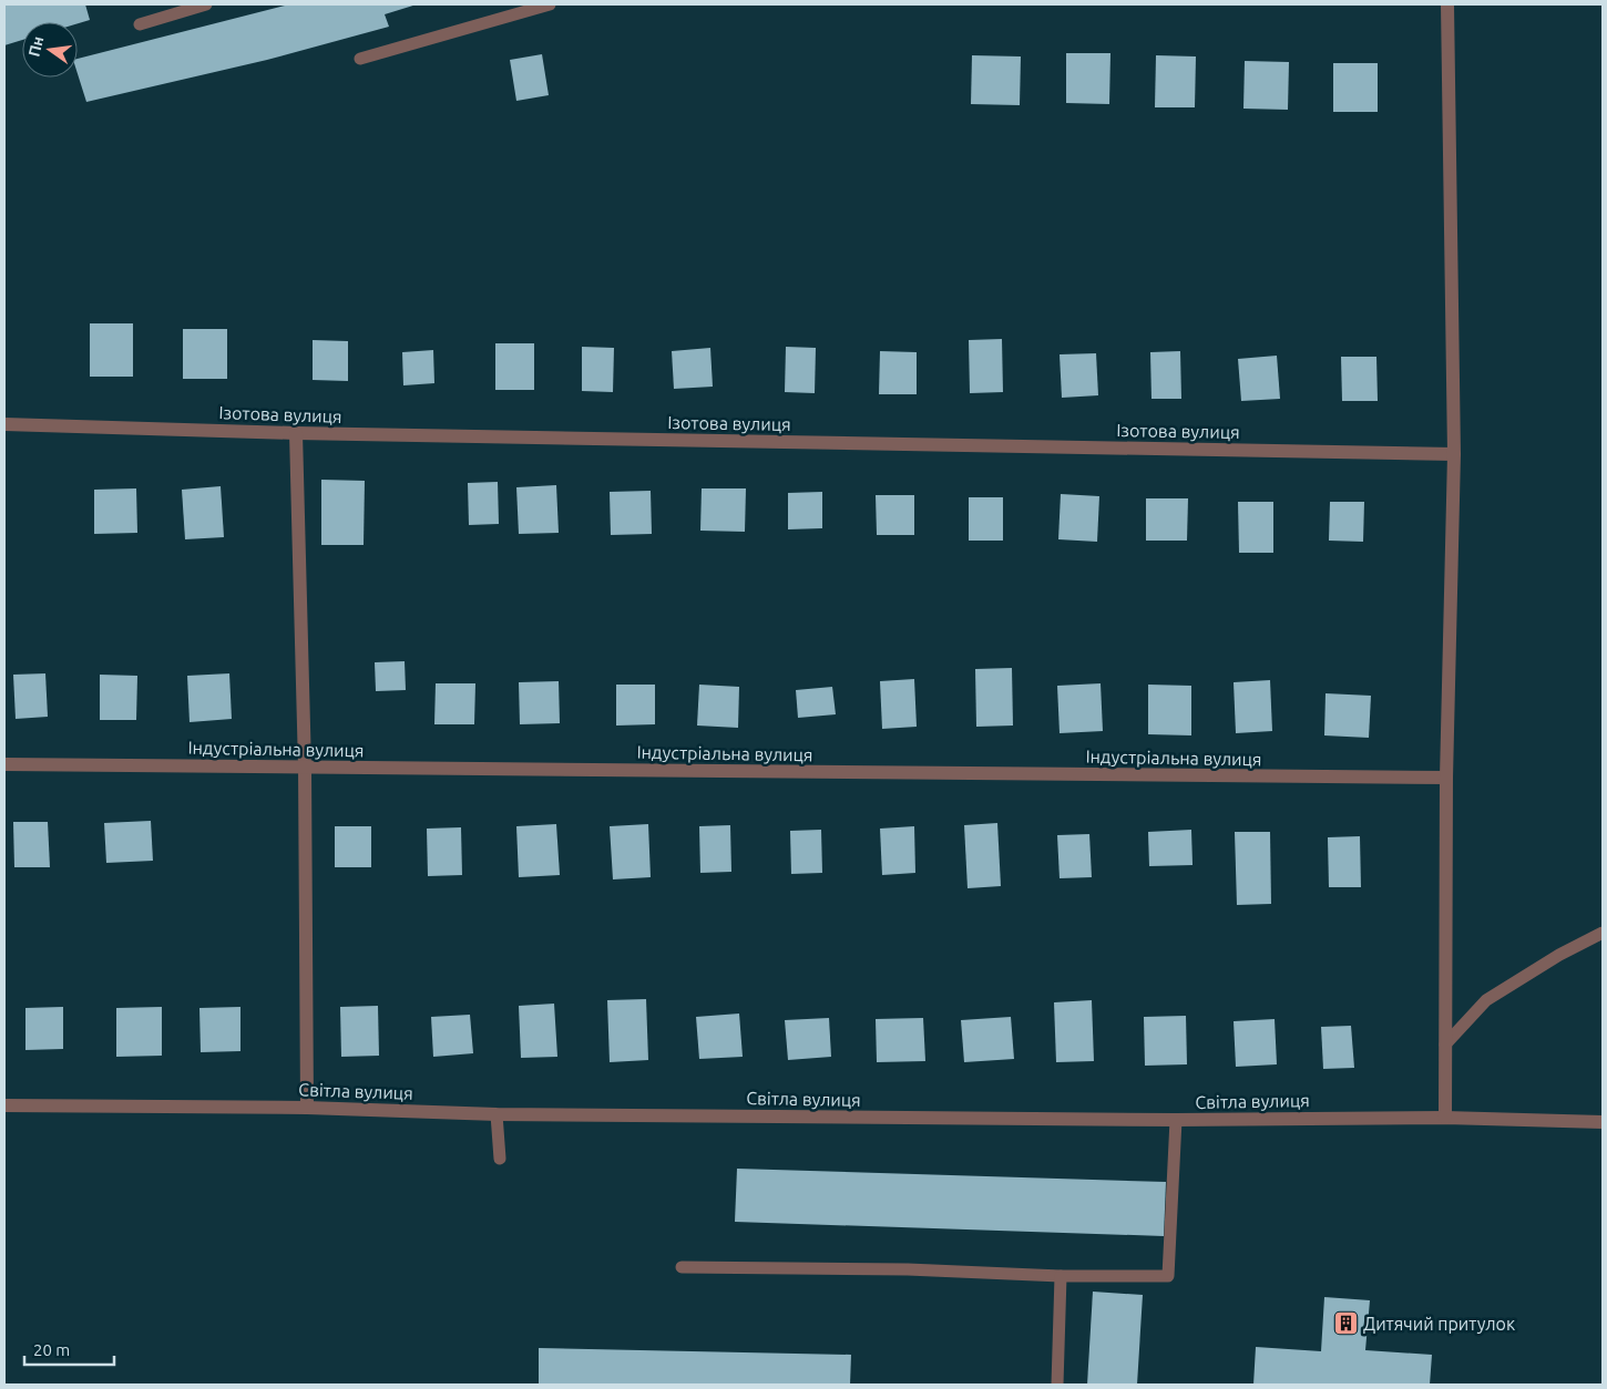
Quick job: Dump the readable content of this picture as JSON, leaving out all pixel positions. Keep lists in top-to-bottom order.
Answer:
{
  "streets": {
    "street": ["Ізотова вулиця", "Індустріальна вулиця", "Світла вулиця"]
  },
  "places": {
    "building": ["Дитячий притулок"]
  },
  "scale_bar": "20 m",
  "north": "left"
}
